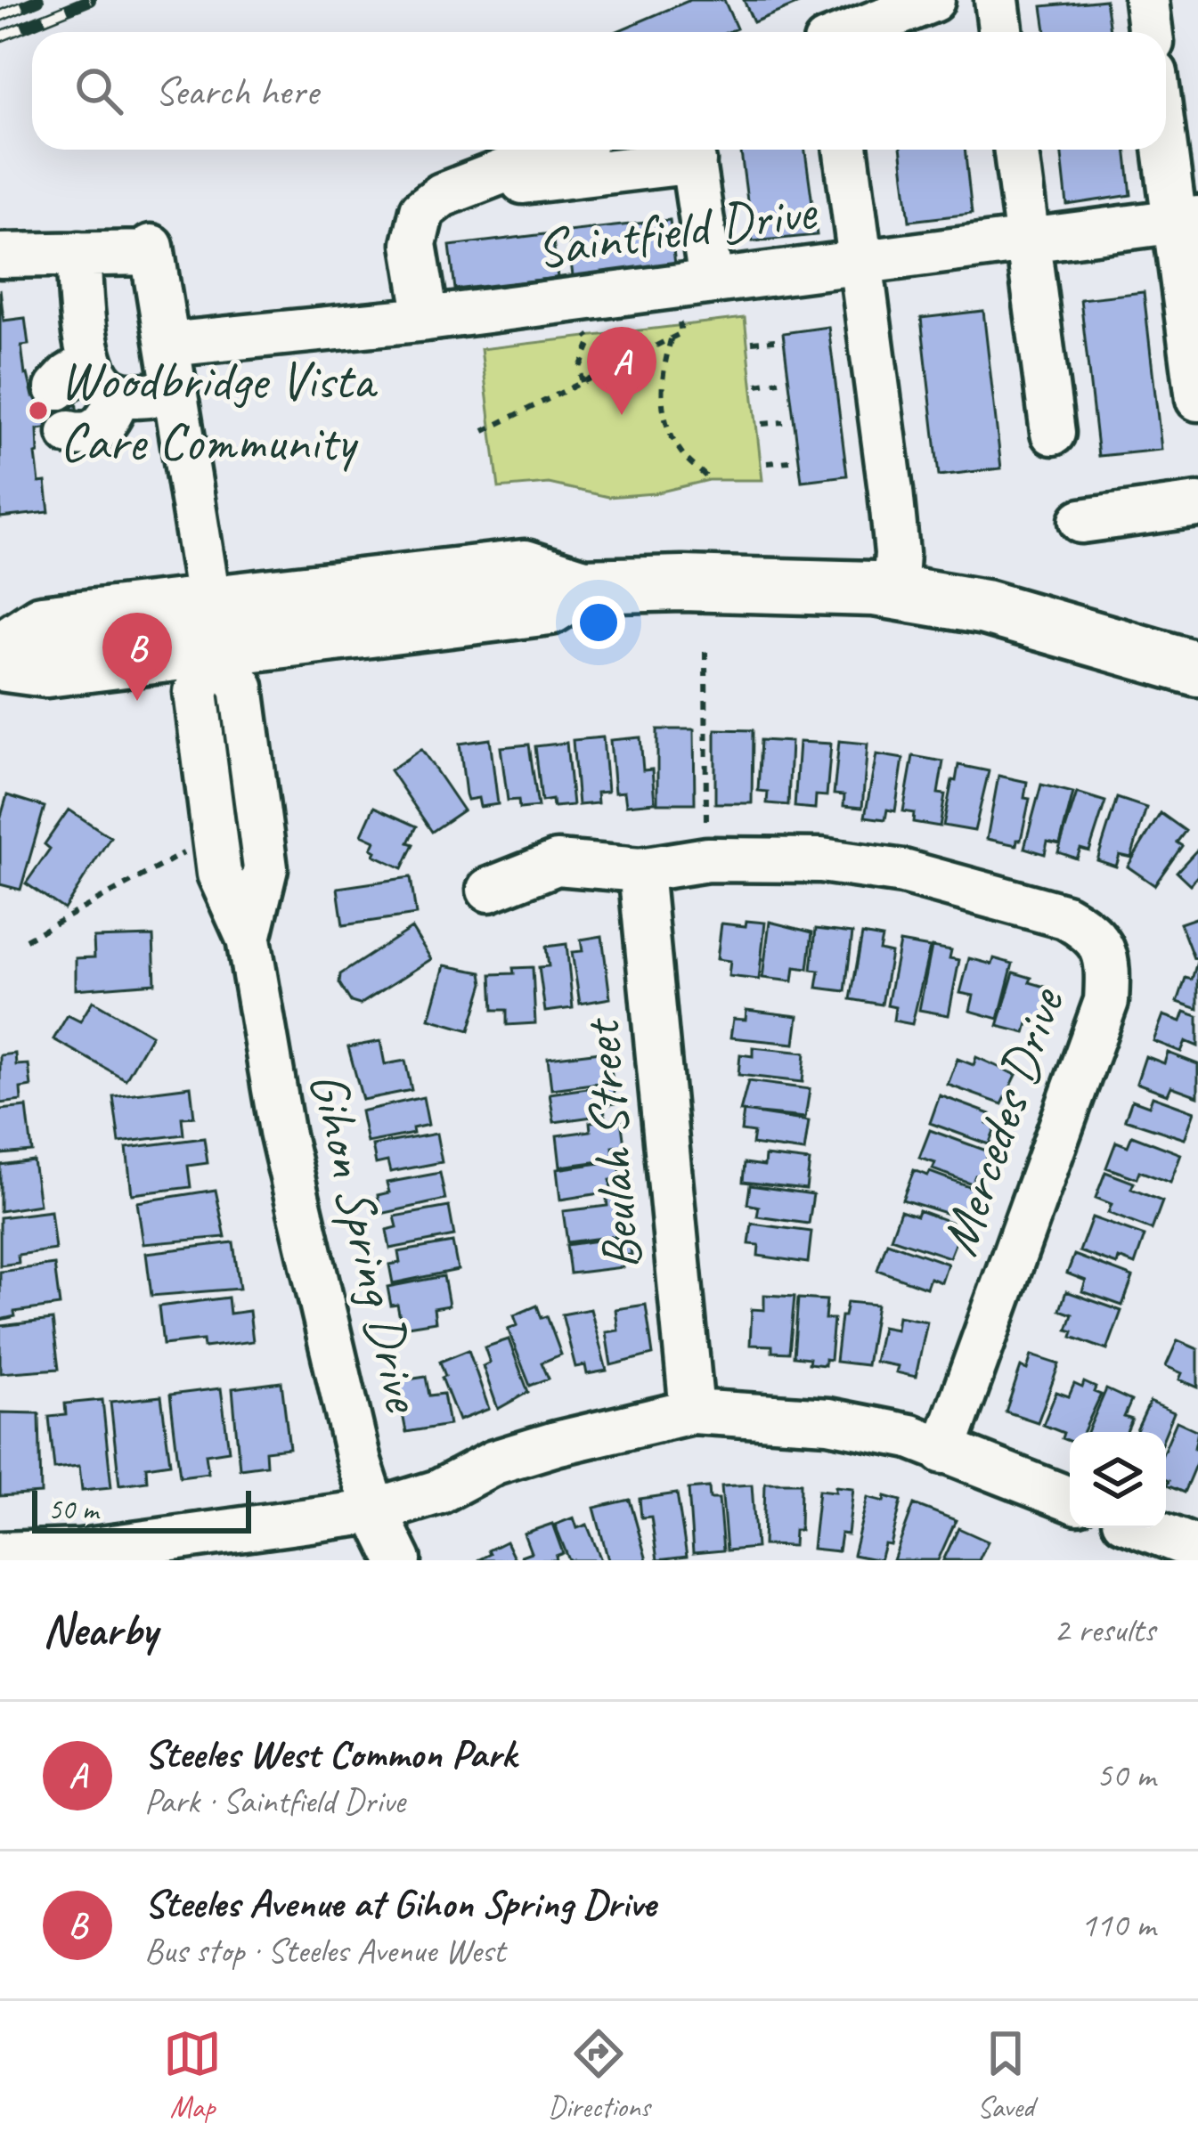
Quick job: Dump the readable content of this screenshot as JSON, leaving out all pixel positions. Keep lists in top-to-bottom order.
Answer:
{
  "streets": {
    "street": [
      "Saintfield Drive",
      "Mercedes Drive",
      "Beulah Street",
      "Gihon Spring Drive"
    ]
  },
  "crossings": [
    ["Mercedes Drive", "Beulah Street"]
  ],
  "places": ["Woodbridge Vista Care Community"],
  "scale_bar": "50 m",
  "page": {
    "search": "Search here",
    "pins": ["A", "B"],
    "scale": "50 m",
    "heading": ["Nearby", "2 results"],
    "list": [
      {
        "mark": "A",
        "name": "Steeles West Common Park",
        "note": "Park · Saintfield Drive",
        "value": "50 m"
      },
      {
        "mark": "B",
        "name": "Steeles Avenue at Gihon Spring Drive",
        "note": "Bus stop · Steeles Avenue West",
        "value": "110 m"
      }
    ],
    "nav": ["Map", "Directions", "Saved"]
  }
}
